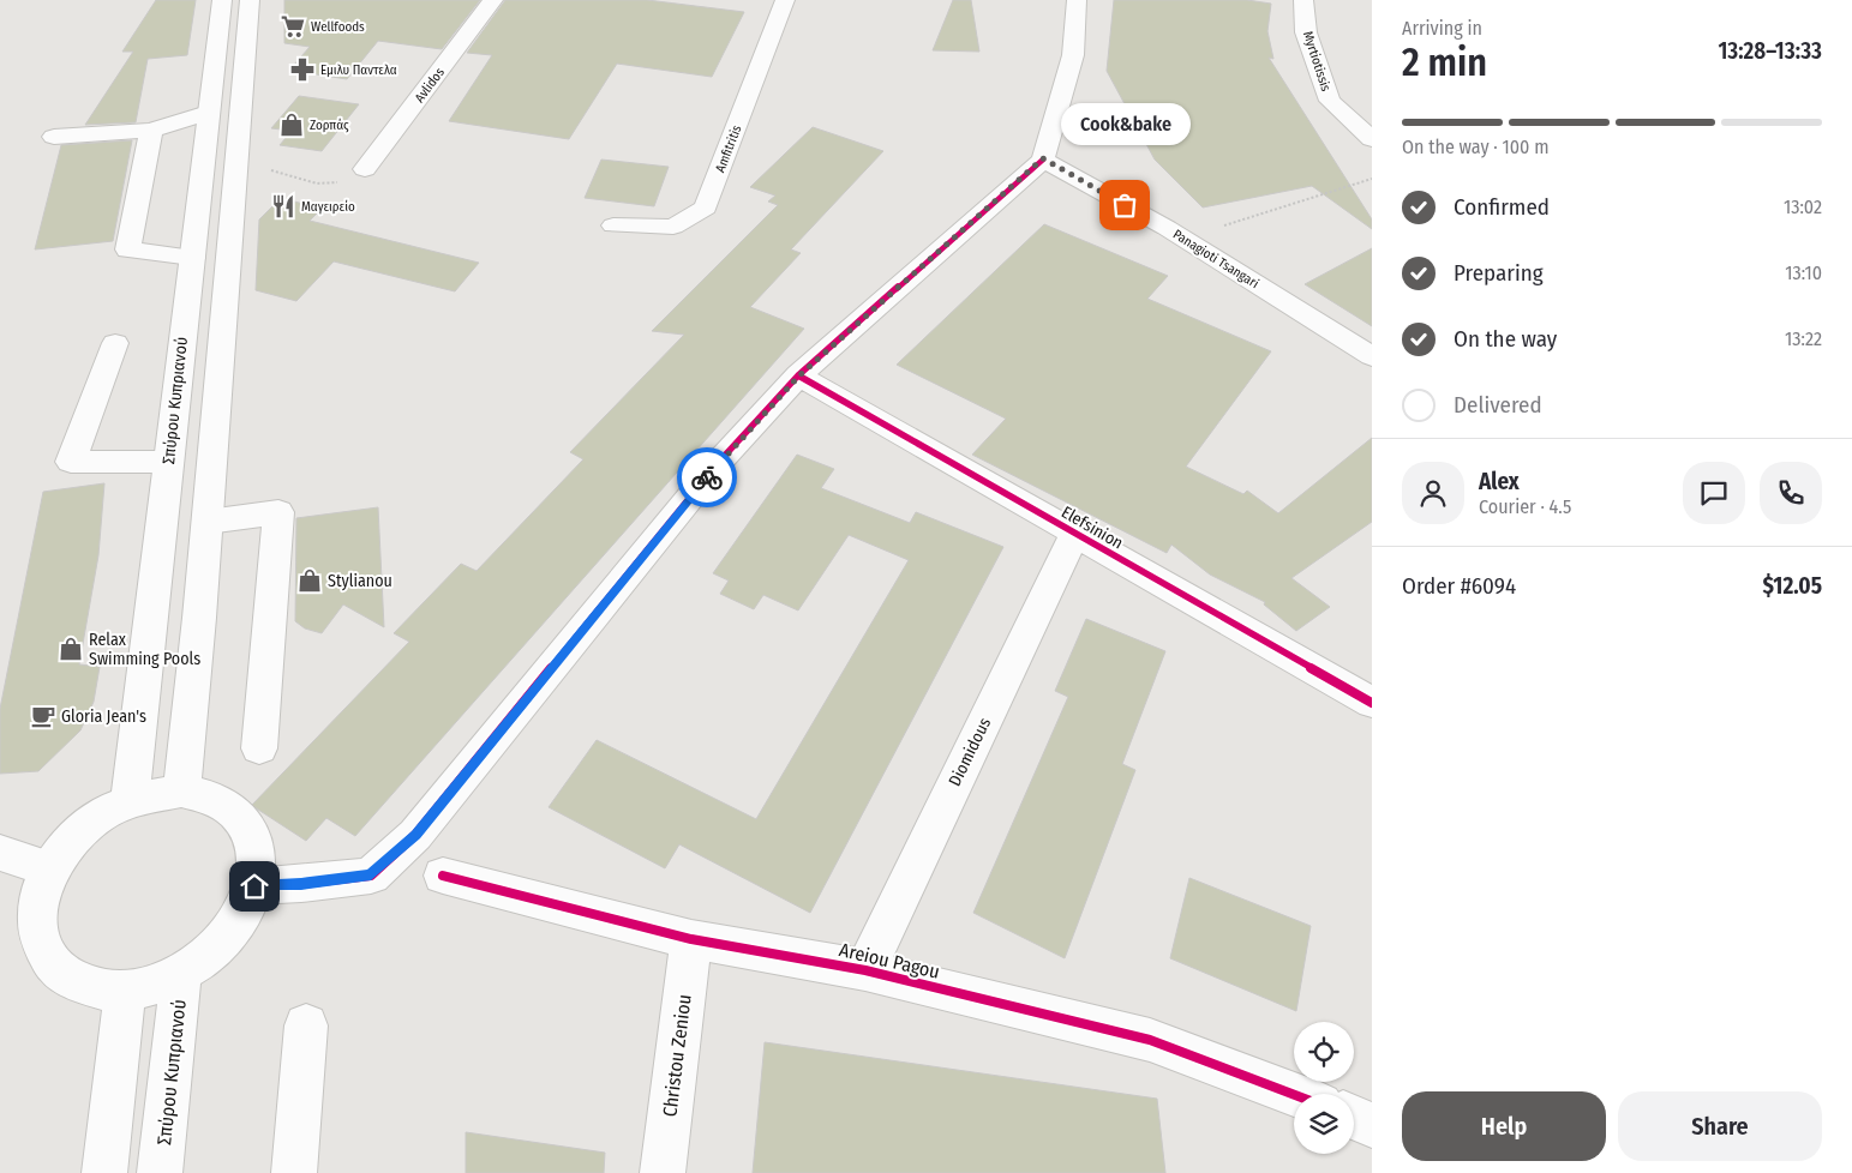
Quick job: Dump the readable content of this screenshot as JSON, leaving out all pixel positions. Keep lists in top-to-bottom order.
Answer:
{
  "streets": {
    "street": [
      "Myrtiotissis",
      "Avlidos",
      "Amfitritis",
      "Panagioti Tsangari",
      "Σπύρου Κυπριανού",
      "Elefsinion",
      "Diomidous",
      "Areiou Pagou",
      "Christou Zeniou"
    ]
  },
  "crossings": [
    ["Elefsinion", "Diomidous"],
    ["Diomidous", "Areiou Pagou"],
    ["Areiou Pagou", "Christou Zeniou"]
  ],
  "places": {
    "supermarket": ["Wellfoods"],
    "pharmacy": ["Εμιλυ Παντελα"],
    "shop": ["Ζορπάς", "Stylianou", "Relax Swimming Pools"],
    "other": ["Cook&bake"],
    "restaurant": ["Μαγειρείο"],
    "cafe": ["Gloria Jean's"]
  },
  "page": {
    "heading": ["2 min", "Arriving in", "13:28–13:33"],
    "panel": [
      "Alex",
      "Courier · 4.5",
      "Order #6094",
      "$12.05"
    ],
    "bar": "On the way · 100 m",
    "bubble": "Cook&bake",
    "list": [
      ["Confirmed", "13:02"],
      ["Preparing", "13:10"],
      ["On the way", "13:22"],
      "Delivered"
    ],
    "buttons": ["Help", "Share"]
  }
}
